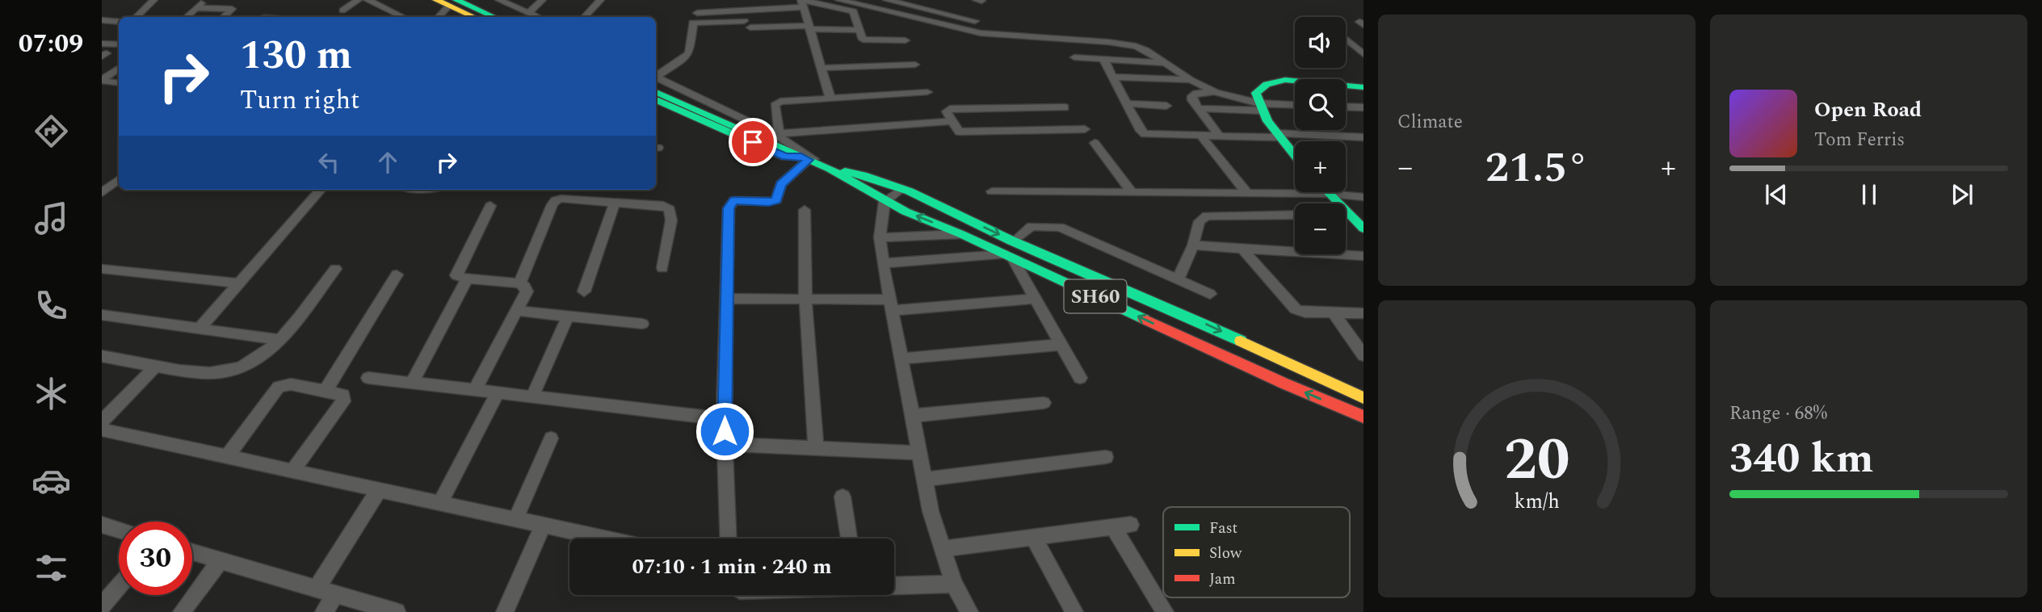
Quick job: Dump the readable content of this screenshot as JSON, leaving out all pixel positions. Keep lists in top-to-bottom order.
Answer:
{
  "streets": {
    "main road": ["SH60"]
  },
  "legend": ["Fast", "Slow", "Jam"],
  "page": {
    "tabs": "07:09",
    "tile": [
      "Climate",
      ["Range · 68%", "340 km"]
    ],
    "map_buttons": ["+", "−"],
    "turn": ["130 m", "Turn right"],
    "song": ["Open Road", "Tom Ferris"],
    "heat": ["−", "21.5°", "+"],
    "limit": "30",
    "trip": "07:10 · 1 min · 240 m",
    "gauge": ["20", "km/h"]
  }
}
